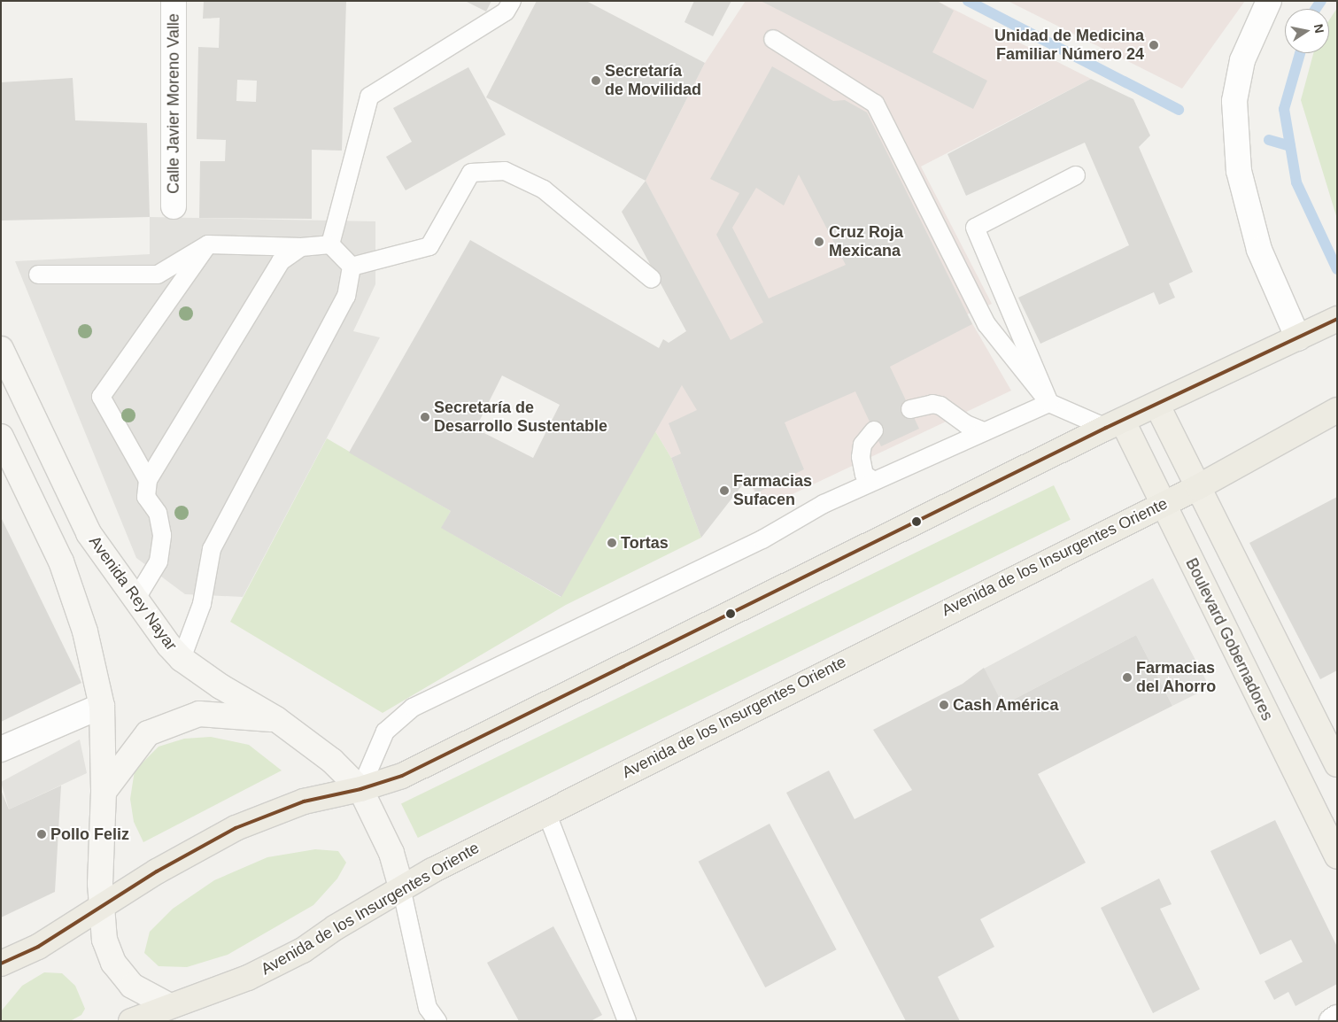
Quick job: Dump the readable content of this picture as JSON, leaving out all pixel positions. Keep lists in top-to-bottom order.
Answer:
{
  "streets": {
    "highway": ["Avenida de los Insurgentes Oriente"],
    "main road": ["Avenida Rey Nayar", "Boulevard Gobernadores"],
    "street": ["Calle Javier Moreno Valle"]
  },
  "crossings": [
    ["Avenida de los Insurgentes Oriente", "Avenida Rey Nayar"],
    ["Avenida de los Insurgentes Oriente", "Boulevard Gobernadores"]
  ],
  "places": [
    "Unidad de Medicina Familiar Número 24",
    "Secretaría de Movilidad",
    "Cruz Roja Mexicana",
    "Secretaría de Desarrollo Sustentable",
    "Farmacias Sufacen",
    "Tortas",
    "Farmacias del Ahorro",
    "Cash América",
    "Pollo Feliz"
  ],
  "north": "right"
}
